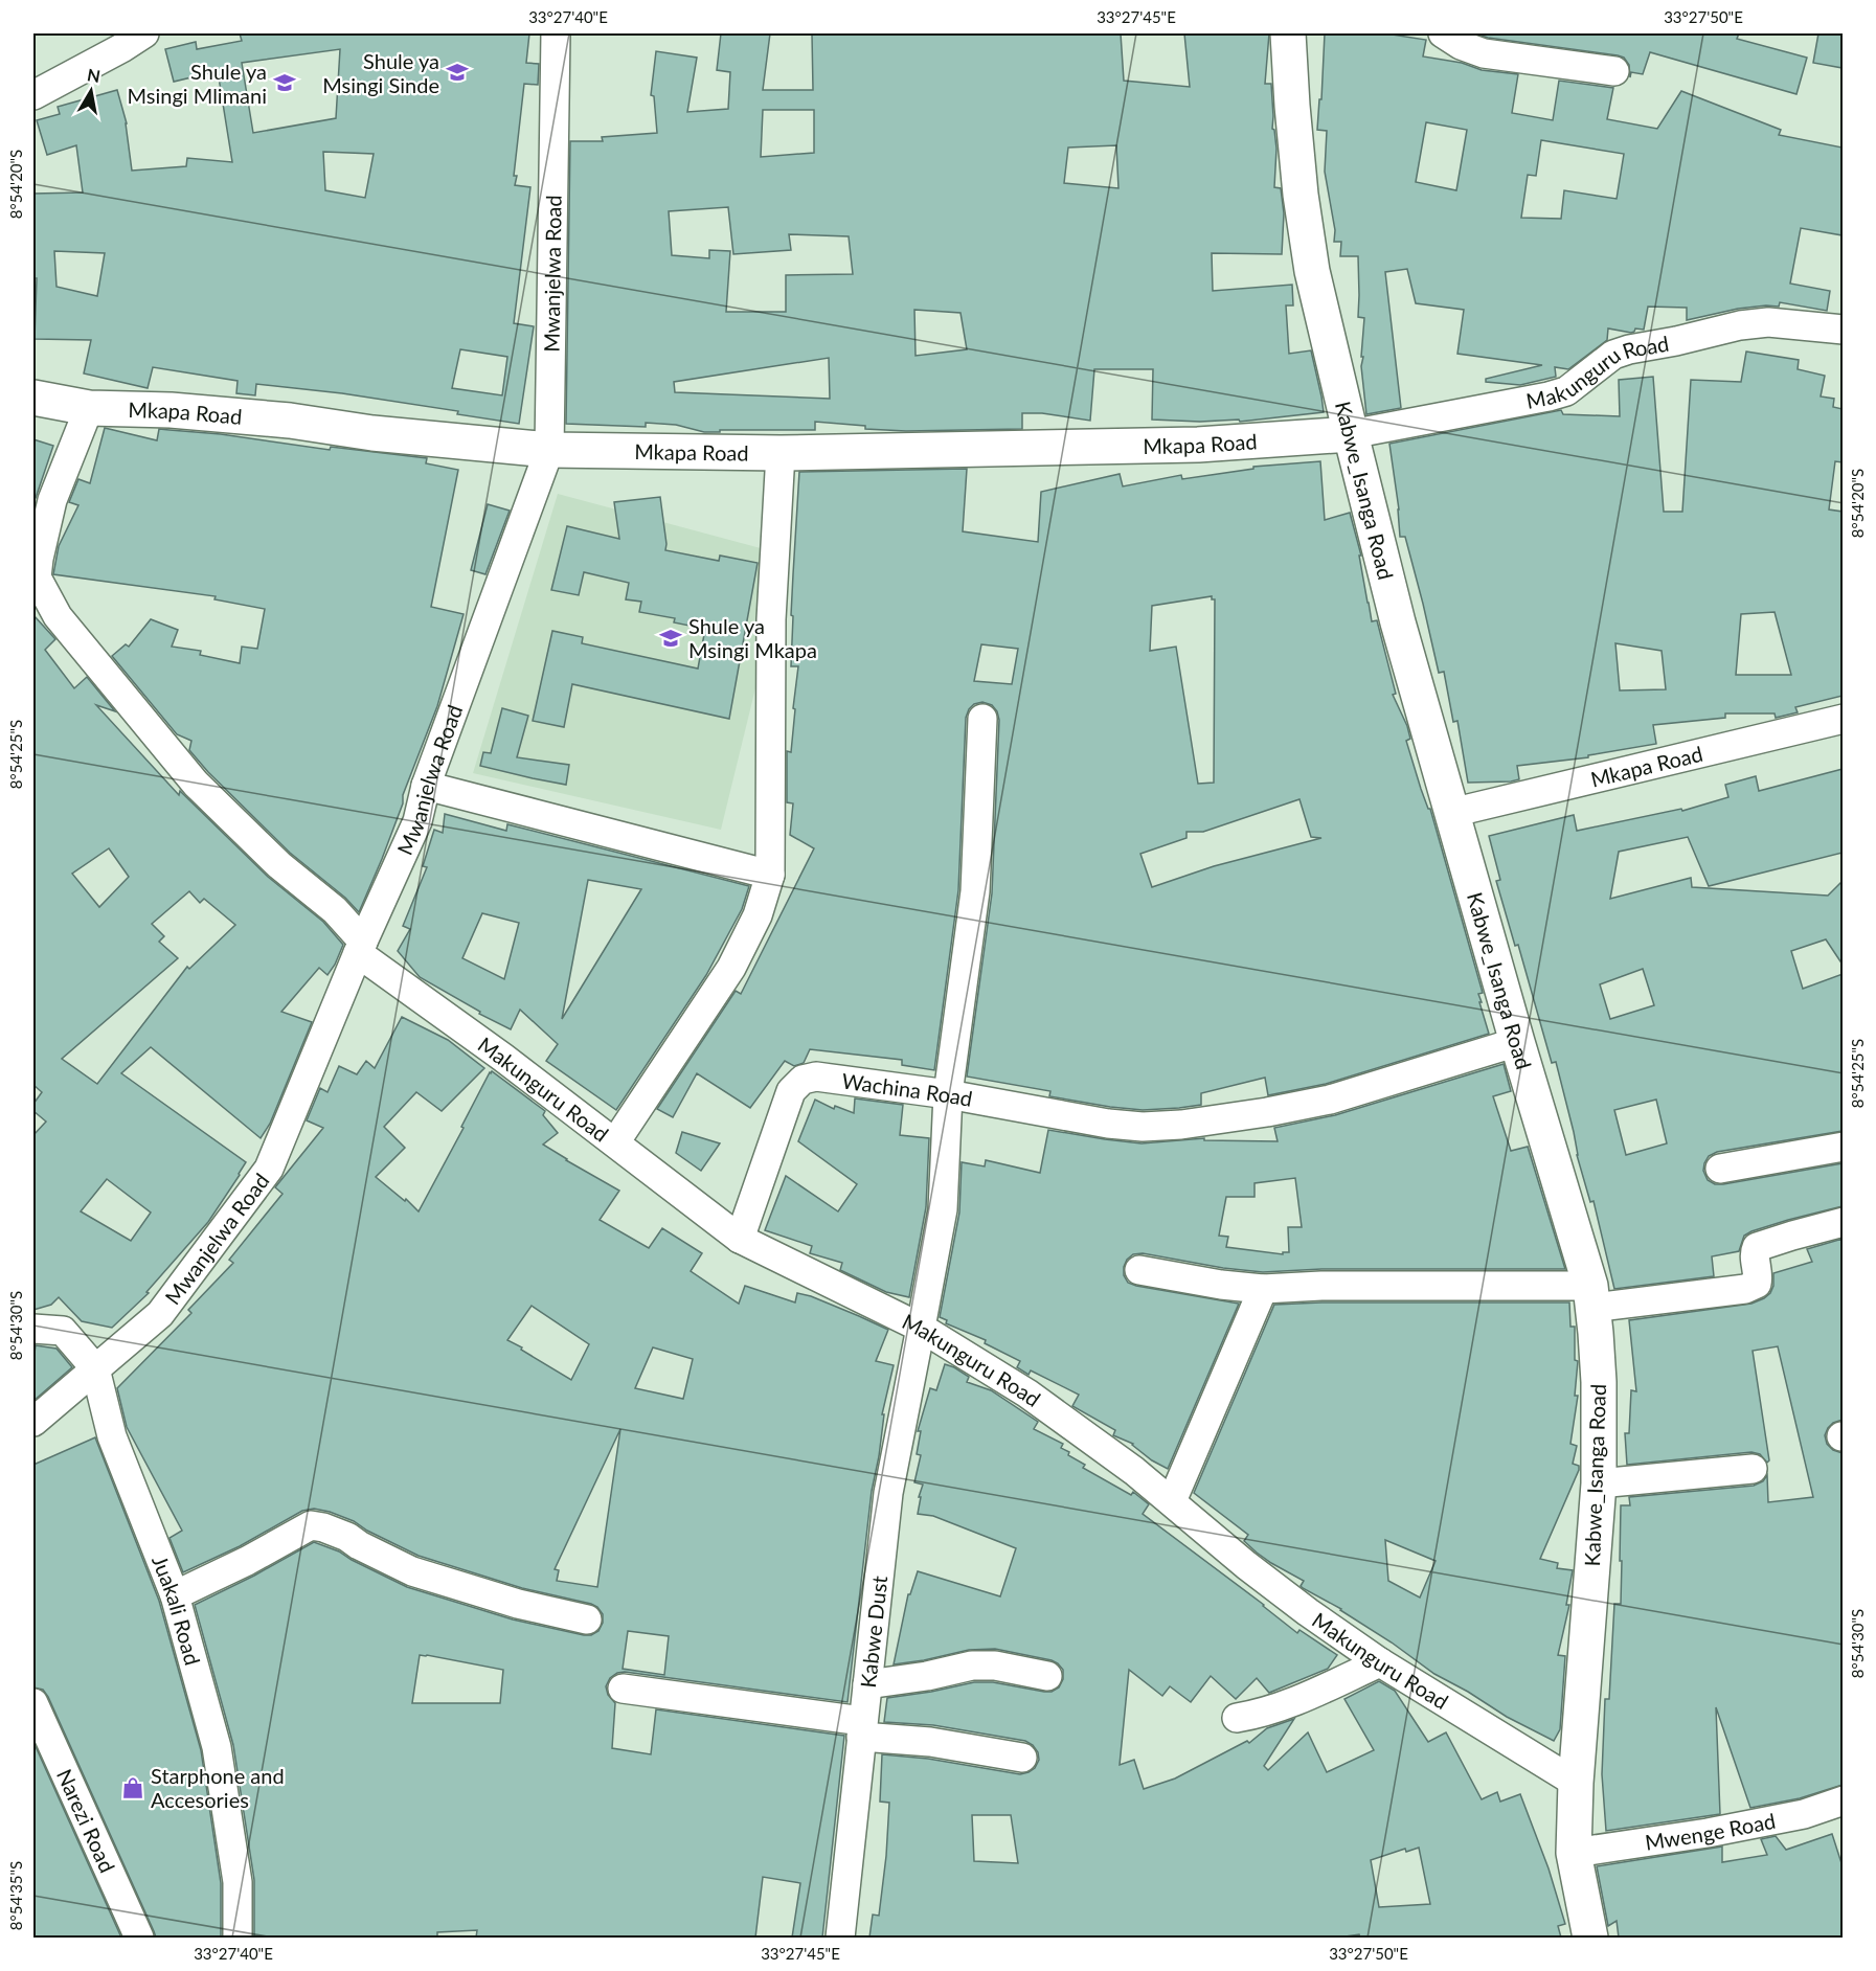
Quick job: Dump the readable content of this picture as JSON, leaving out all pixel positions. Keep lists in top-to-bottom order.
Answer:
{
  "streets": {
    "street": [
      "Mwanjelwa Road",
      "Makunguru Road",
      "Mkapa Road",
      "Kabwe_Isanga Road",
      "Wachina Road",
      "Juakali Road",
      "Kabwe Dust",
      "Narezi Road",
      "Mwenge Road"
    ]
  },
  "crossings": [
    ["Mwanjelwa Road", "Makunguru Road"],
    ["Mwanjelwa Road", "Mkapa Road"],
    ["Mwanjelwa Road", "Juakali Road"],
    ["Makunguru Road", "Mkapa Road"],
    ["Makunguru Road", "Kabwe_Isanga Road"],
    ["Makunguru Road", "Wachina Road"],
    ["Makunguru Road", "Kabwe Dust"],
    ["Mkapa Road", "Kabwe_Isanga Road"],
    ["Kabwe_Isanga Road", "Wachina Road"],
    ["Kabwe_Isanga Road", "Mwenge Road"],
    ["Wachina Road", "Kabwe Dust"]
  ],
  "places": {
    "school or university": ["Shule ya Msingi Sinde", "Shule ya Msingi Mlimani", "Shule ya Msingi Mkapa"],
    "shop": ["Starphone and Accesories"]
  },
  "north": "top",
  "coordinates": [
    "33°27'40\"E",
    "33°27'45\"E",
    "33°27'50\"E",
    "8°54'20\"S",
    "8°54'25\"S",
    "8°54'30\"S",
    "8°54'35\"S"
  ]
}
